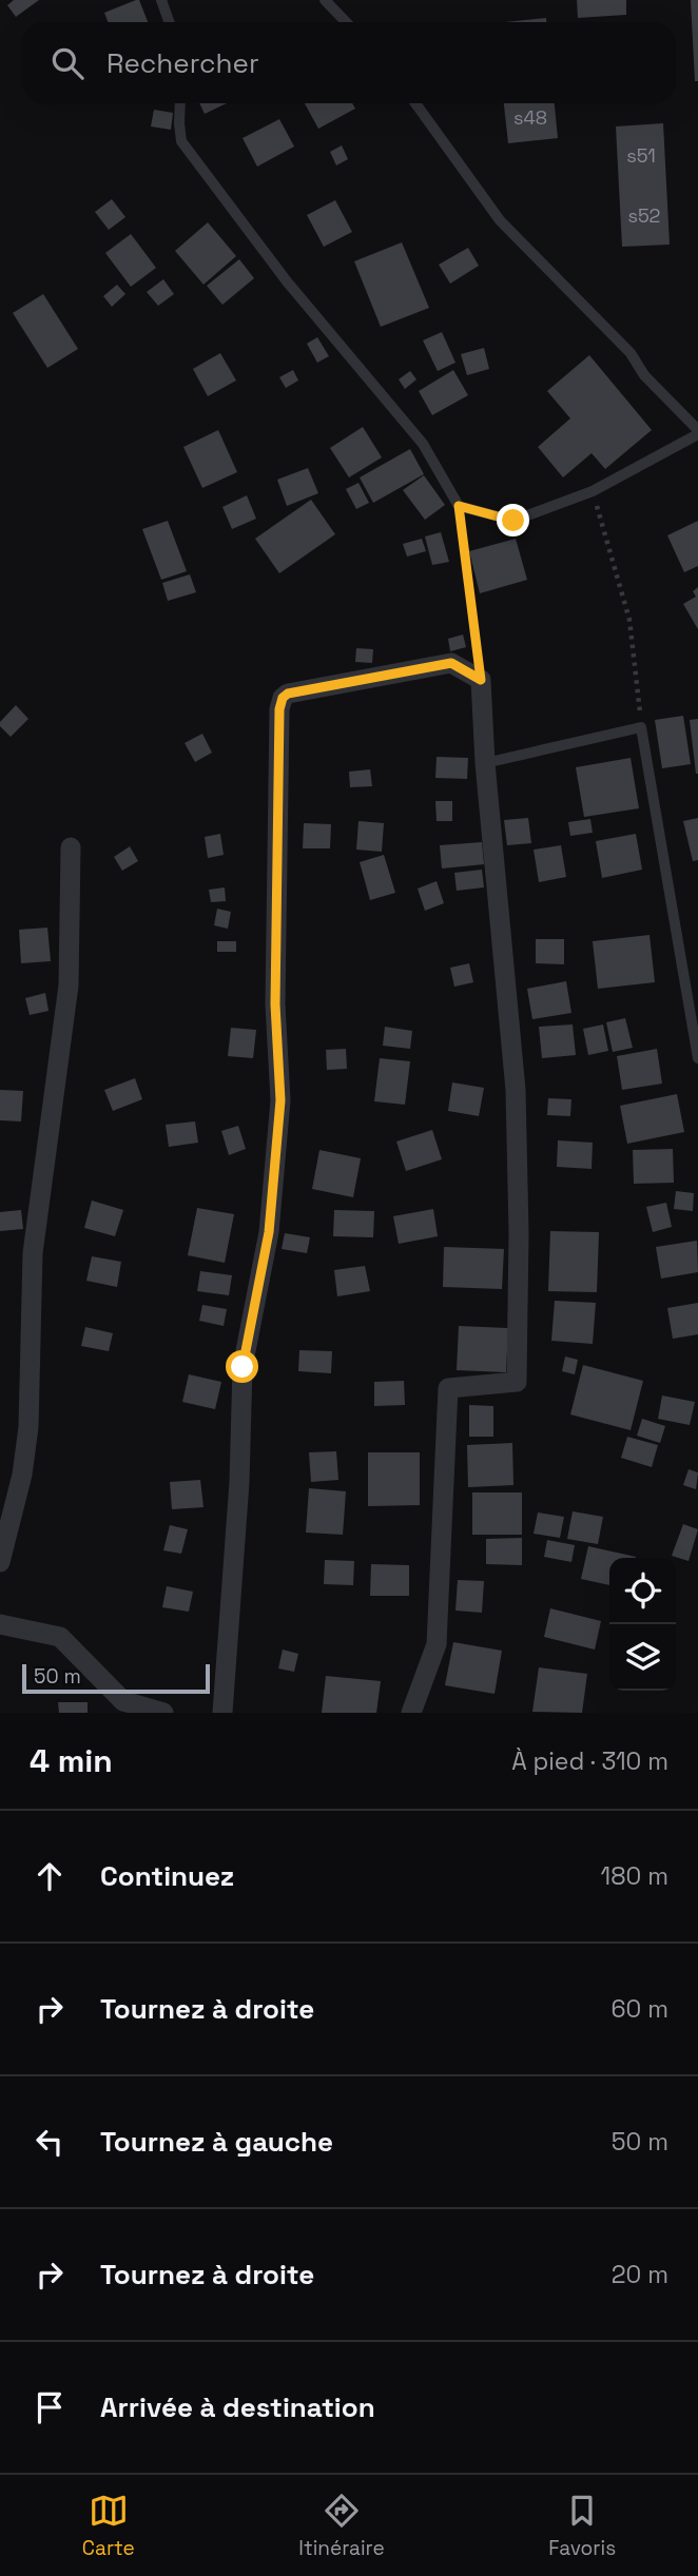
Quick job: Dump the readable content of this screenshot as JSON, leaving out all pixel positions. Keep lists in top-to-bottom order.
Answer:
{
  "house_numbers": ["s48", "s51", "s52"],
  "scale_bar": "50 m",
  "page": {
    "search": "Rechercher",
    "scale": "50 m",
    "heading": ["4 min", "À pied · 310 m"],
    "list": [
      ["Continuez", "180 m"],
      ["Tournez à droite", "60 m"],
      ["Tournez à gauche", "50 m"],
      ["Tournez à droite", "20 m"],
      "Arrivée à destination"
    ],
    "nav": ["Carte", "Itinéraire", "Favoris"]
  }
}
